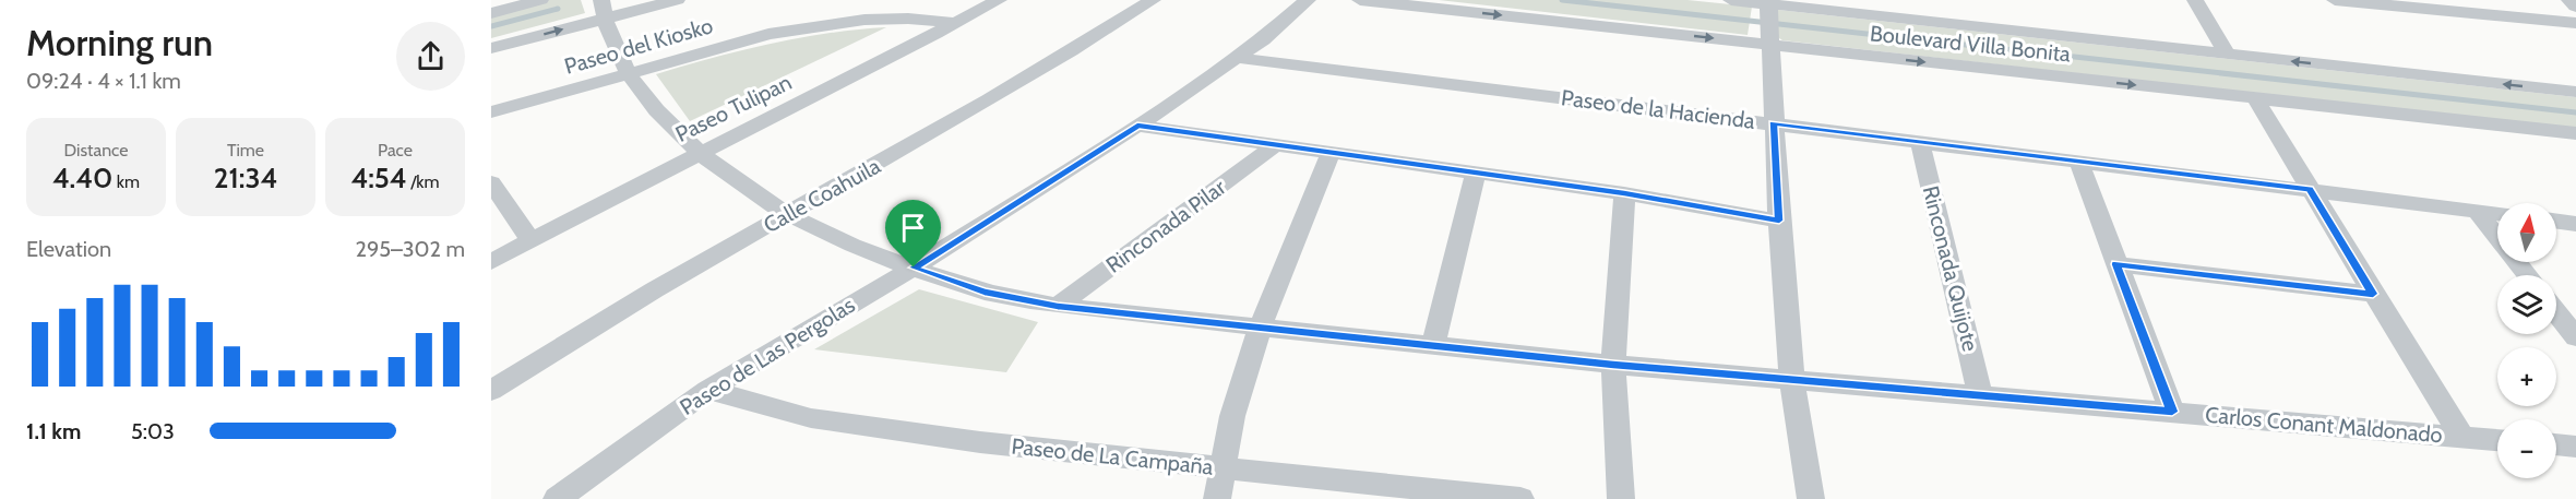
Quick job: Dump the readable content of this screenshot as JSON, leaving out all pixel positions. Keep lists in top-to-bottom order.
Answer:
{
  "streets": {
    "street": [
      "Boulevard Villa Bonita",
      "Paseo del Kiosko",
      "Paseo Tulipan",
      "Paseo de la Hacienda",
      "Calle Coahuila",
      "Rinconada Pilar",
      "Rinconada Quijote",
      "Paseo de Las Pergolas",
      "Carlos Conant Maldonado",
      "Paseo de La Campaña"
    ]
  },
  "crossings": [
    ["Paseo del Kiosko", "Paseo Tulipan"],
    ["Paseo del Kiosko", "Carlos Conant Maldonado"],
    ["Paseo Tulipan", "Carlos Conant Maldonado"],
    ["Paseo de la Hacienda", "Rinconada Quijote"],
    ["Paseo de la Hacienda", "Paseo de Las Pergolas"],
    ["Calle Coahuila", "Carlos Conant Maldonado"],
    ["Rinconada Pilar", "Carlos Conant Maldonado"],
    ["Rinconada Quijote", "Carlos Conant Maldonado"],
    ["Paseo de Las Pergolas", "Carlos Conant Maldonado"],
    ["Paseo de Las Pergolas", "Paseo de La Campaña"]
  ],
  "north": "top",
  "page": {
    "heading": ["Morning run", "09:24 · 4 × 1.1 km"],
    "stats": [
      ["Distance", "4.40 km"],
      ["Time", "21:34"],
      ["Pace", "4:54 /km"]
    ],
    "map_buttons": ["+", "−"],
    "chart": ["Elevation", "295–302 m"],
    "list": [
      {
        "name": "1.1 km",
        "note": "5:03"
      }
    ]
  }
}
